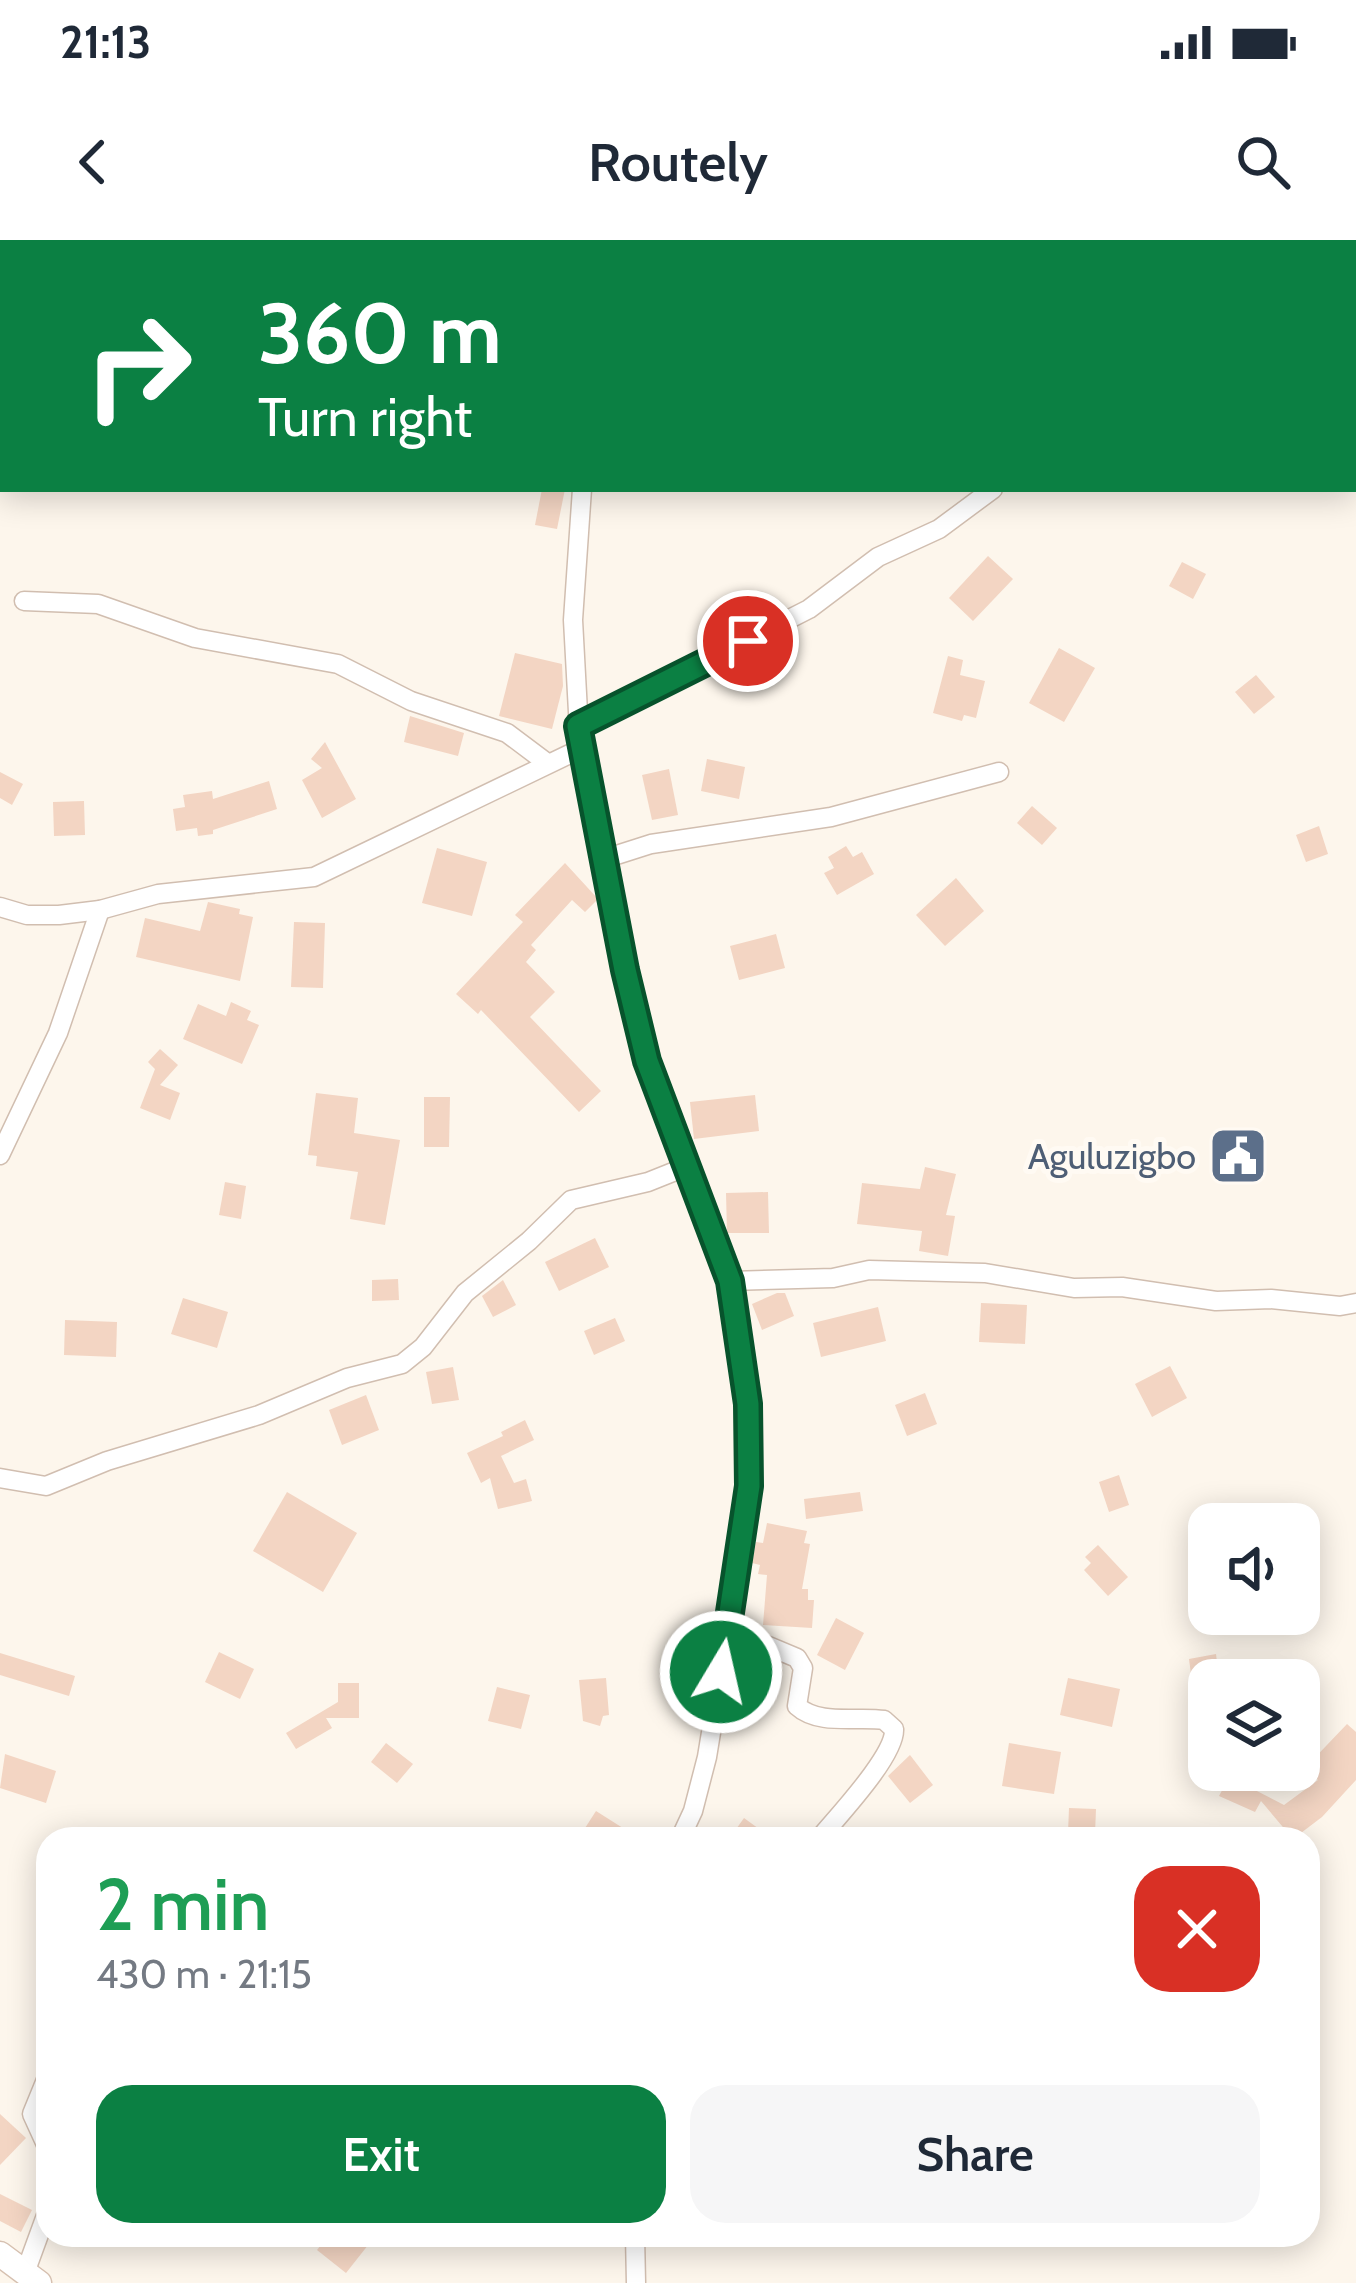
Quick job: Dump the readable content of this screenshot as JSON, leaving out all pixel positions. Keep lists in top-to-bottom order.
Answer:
{
  "places": {
    "public building": ["Aguluzigbo"]
  },
  "page": {
    "status": "21:13",
    "header": "Routely",
    "turn": ["360 m", "Turn right"],
    "heading": ["2 min", "430 m · 21:15"],
    "buttons": ["Exit", "Share"]
  }
}
